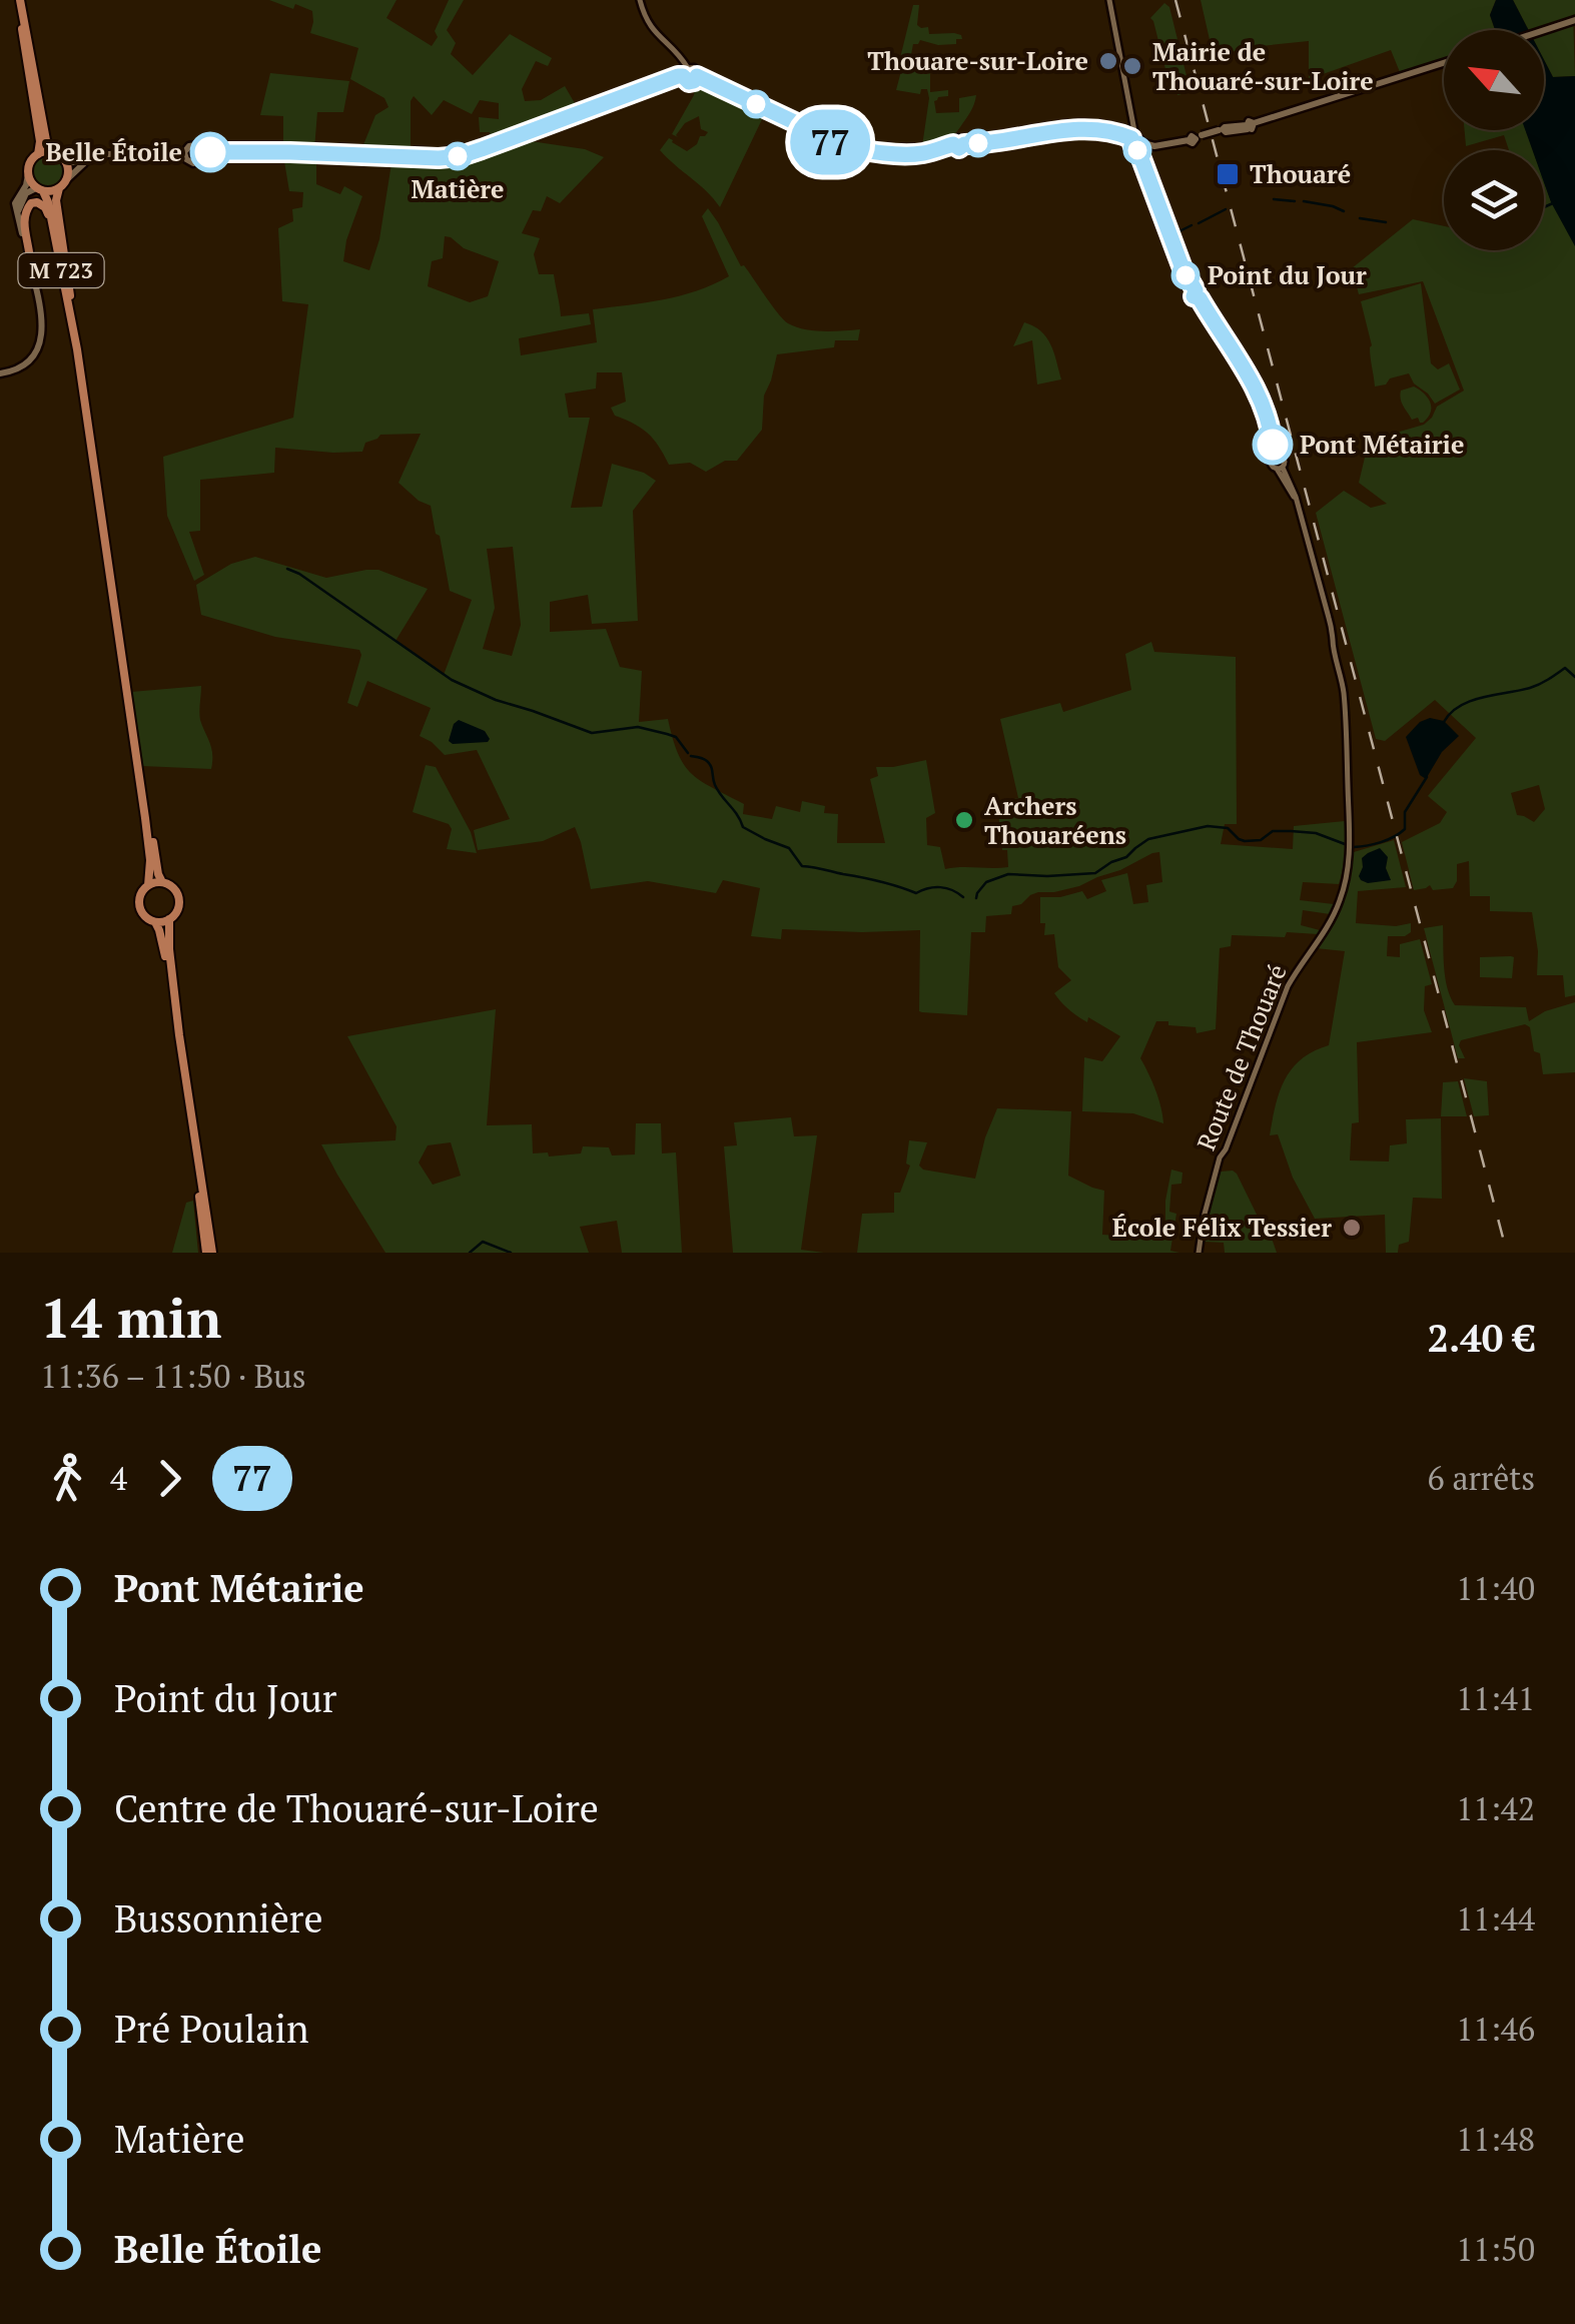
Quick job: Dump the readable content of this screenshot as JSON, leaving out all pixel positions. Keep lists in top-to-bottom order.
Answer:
{
  "streets": {
    "main road": ["M 723"],
    "street": ["Route de Thouaré"]
  },
  "places": {
    "other": [
      "Thouare-sur-Loire",
      "Mairie de Thouaré-sur-Loire",
      "Belle Étoile",
      "Matière",
      "Point du Jour",
      "Pont Métairie",
      "Archers Thouaréens",
      "École Félix Tessier"
    ],
    "transit": ["Thouaré"]
  },
  "lines": ["bus line 77"],
  "north": "top left",
  "page": {
    "on_map": "77",
    "heading": ["14 min", "11:36 – 11:50 · Bus", "2.40 €"],
    "legs": ["4", "77", "6 arrêts"],
    "list": [
      {
        "name": "Pont Métairie",
        "value": "11:40"
      },
      {
        "name": "Point du Jour",
        "value": "11:41"
      },
      {
        "name": "Centre de Thouaré-sur-Loire",
        "value": "11:42"
      },
      {
        "name": "Bussonnière",
        "value": "11:44"
      },
      {
        "name": "Pré Poulain",
        "value": "11:46"
      },
      {
        "name": "Matière",
        "value": "11:48"
      },
      {
        "name": "Belle Étoile",
        "value": "11:50"
      }
    ]
  }
}
